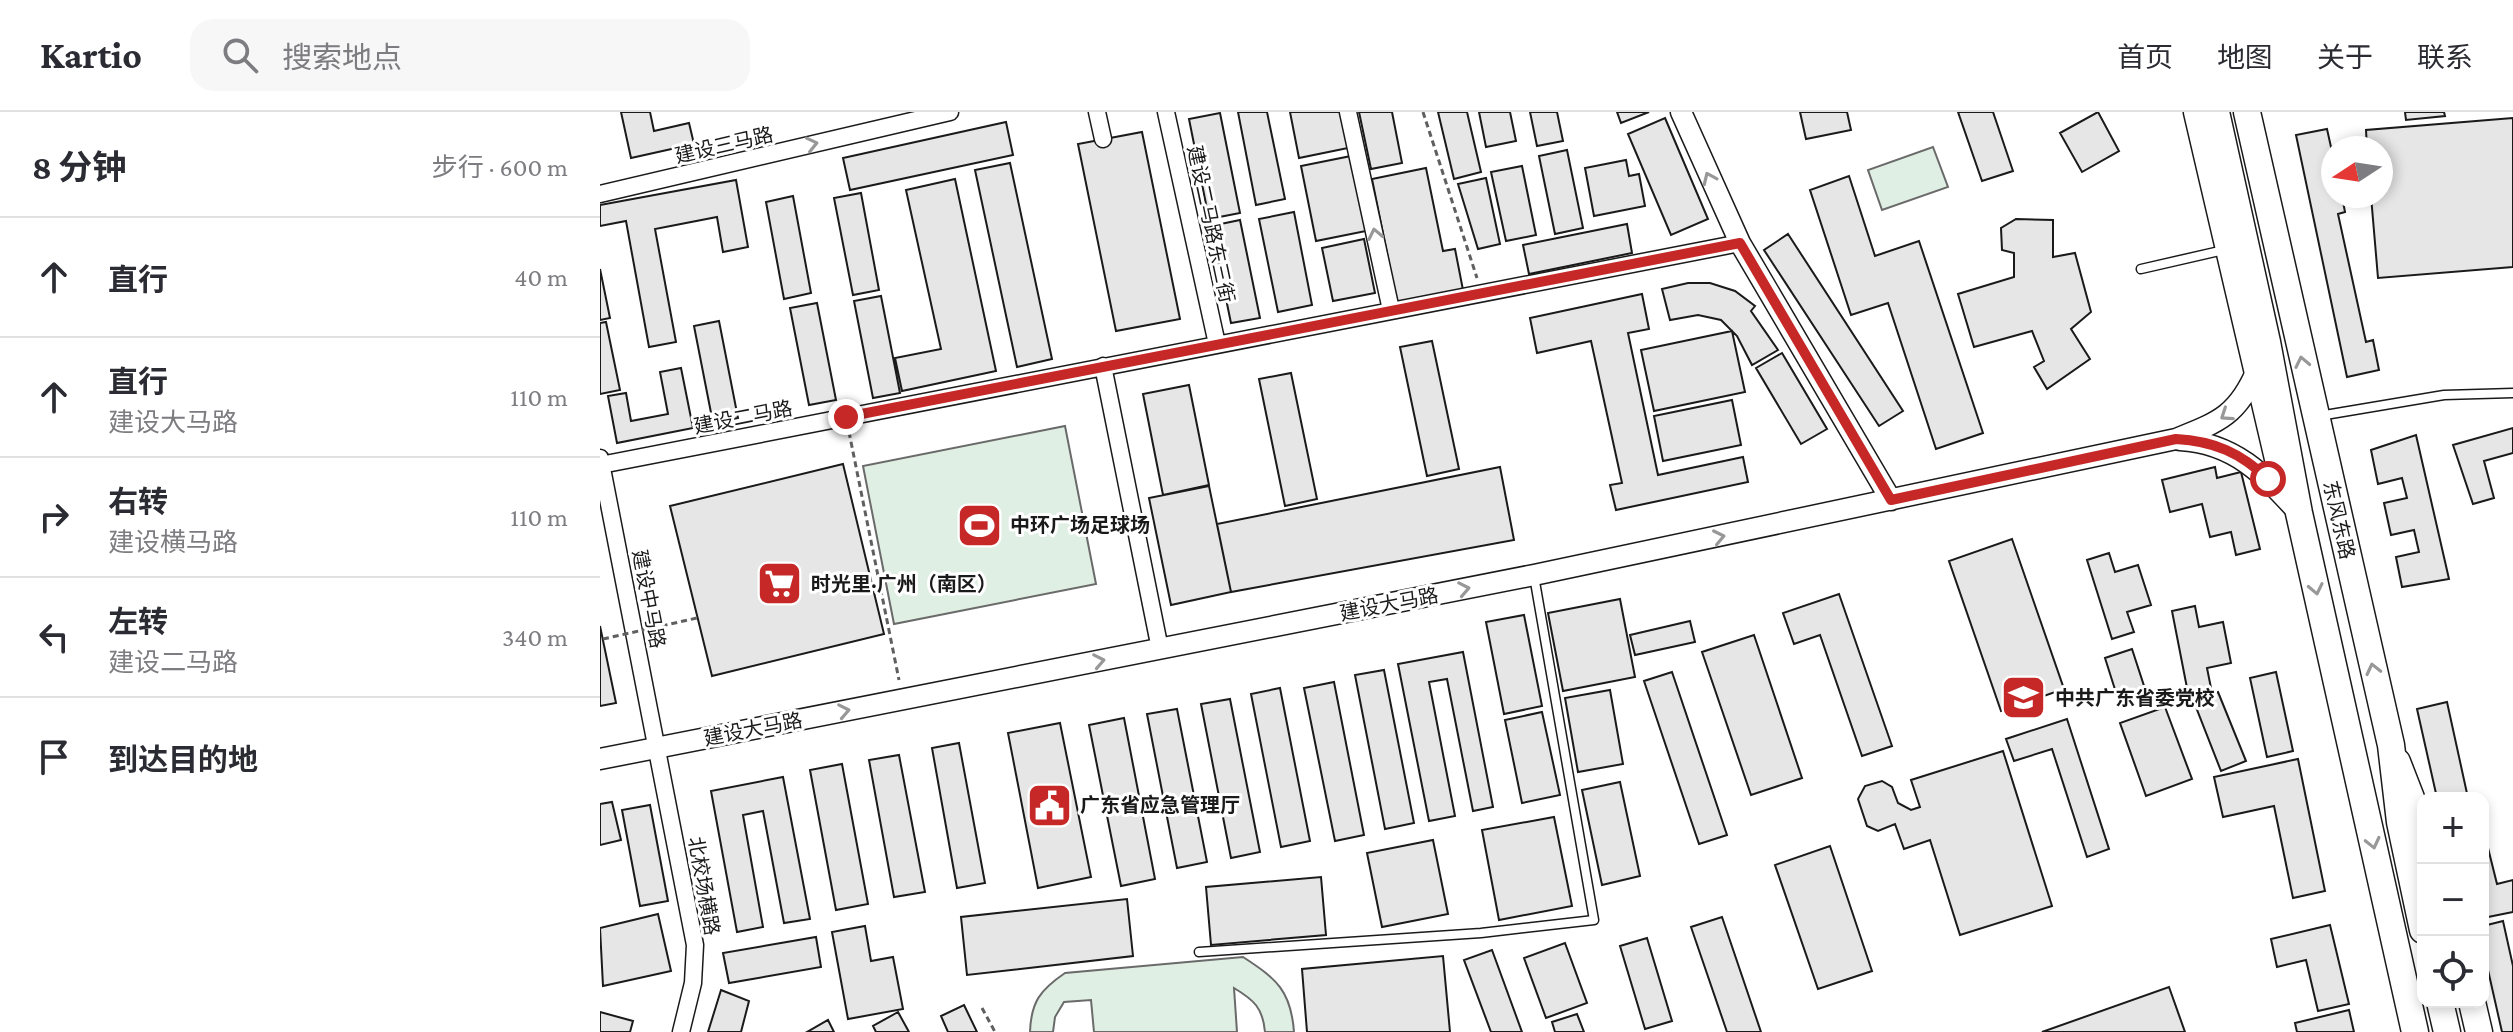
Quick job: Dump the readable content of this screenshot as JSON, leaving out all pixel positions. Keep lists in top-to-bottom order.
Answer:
{
  "streets": {
    "main road": ["东风东路"],
    "street": [
      "建设三马路",
      "建设二马路东三街",
      "建设二马路",
      "建设中马路",
      "建设大马路",
      "北校场横路"
    ]
  },
  "crossings": [
    ["建设二马路东三街", "建设二马路"],
    ["建设二马路", "建设中马路"],
    ["建设中马路", "建设大马路"],
    ["建设中马路", "北校场横路"],
    ["建设大马路", "北校场横路"]
  ],
  "one_way": ["建设三马路", "建设大马路"],
  "places": {
    "sports": ["中环广场足球场"],
    "supermarket": ["时光里·广州（南区）"],
    "school or university": ["中共广东省委党校"],
    "public building": ["广东省应急管理厅"]
  },
  "north": "left",
  "page": {
    "header": "Kartio",
    "search": "搜索地点",
    "nav": [
      "首页",
      "地图",
      "关于",
      "联系"
    ],
    "heading": ["8 分钟", "步行 · 600 m"],
    "list": [
      ["直行", "40 m"],
      ["直行", "建设大马路", "110 m"],
      ["右转", "建设横马路", "110 m"],
      ["左转", "建设二马路", "340 m"],
      "到达目的地"
    ],
    "map_buttons": ["+", "−"]
  }
}
